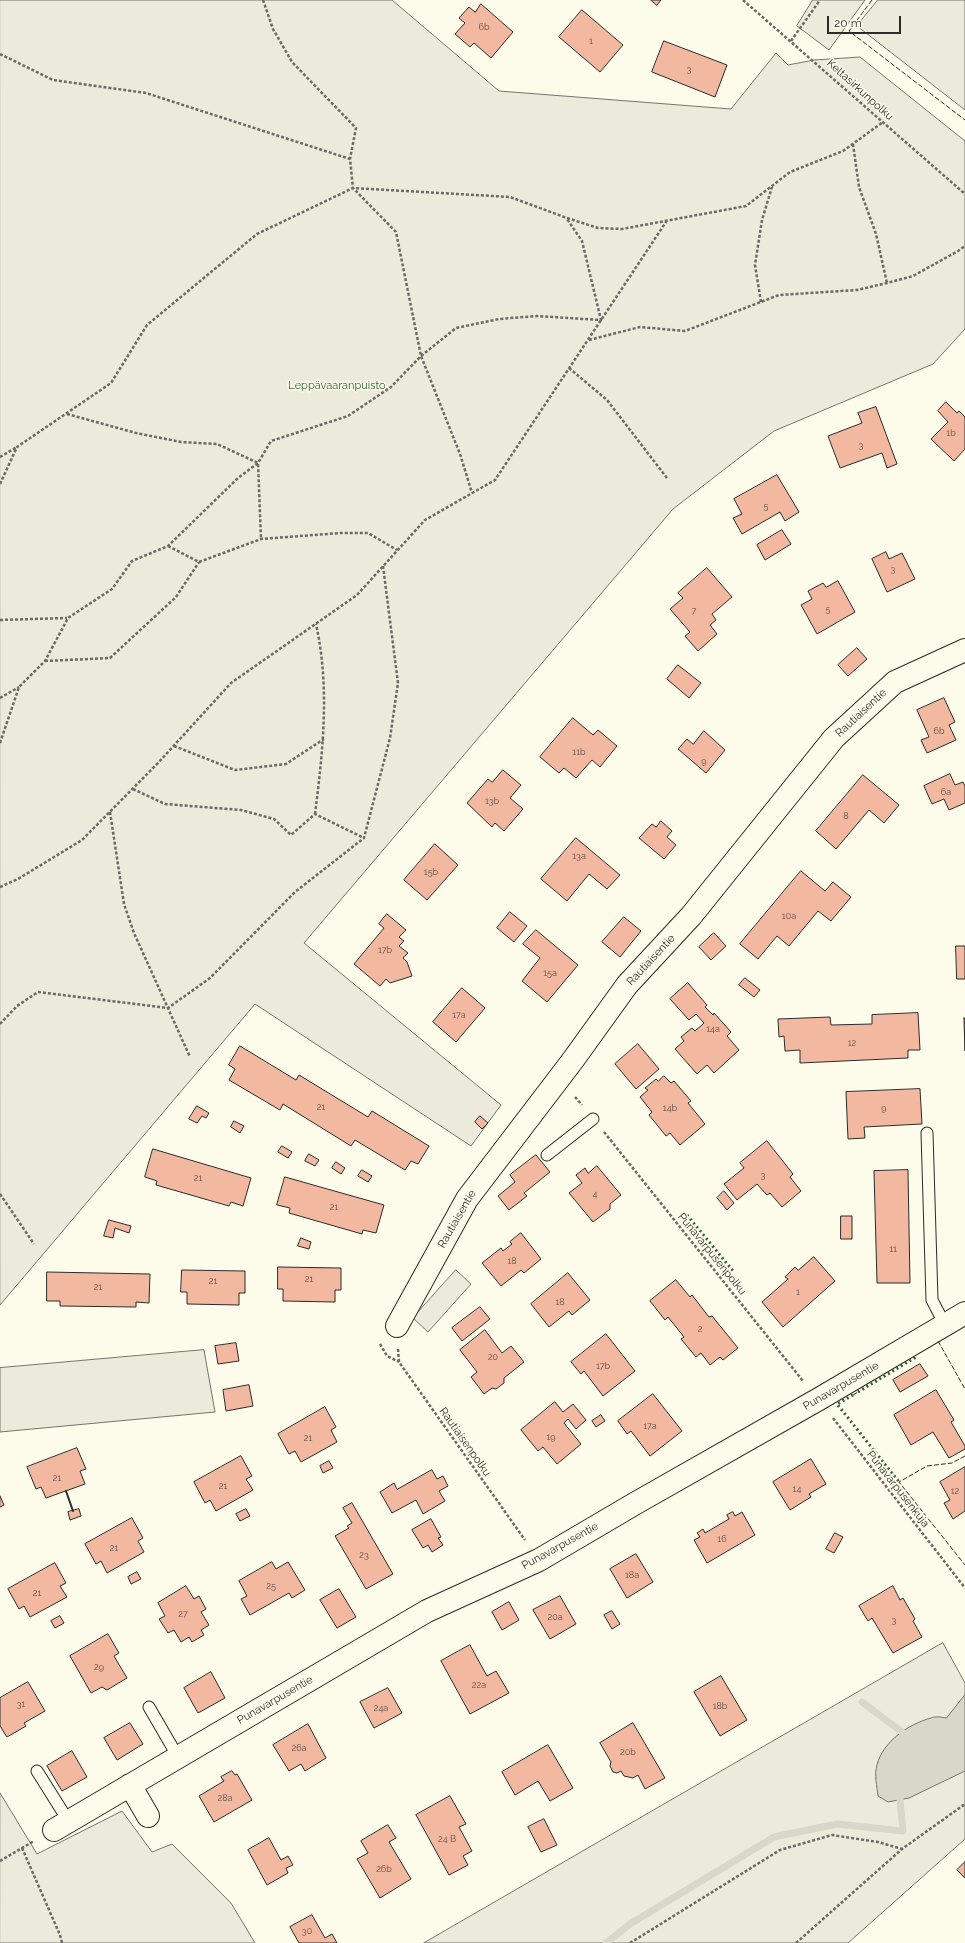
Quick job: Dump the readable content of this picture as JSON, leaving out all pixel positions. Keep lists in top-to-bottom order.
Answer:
{
  "streets": {
    "street": ["Rautiaisentie", "Punavarpusentie"],
    "path": [
      "Keltasirkunpolku",
      "Punavarpusenpolku",
      "Rautiaisenpolku",
      "Punavarpusenkuja"
    ]
  },
  "crossings": [
    ["Rautiaisentie", "Rautiaisenpolku"],
    ["Punavarpusenpolku", "Punavarpusentie"],
    ["Punavarpusenpolku", "Punavarpusenkuja"],
    ["Punavarpusentie", "Rautiaisenpolku"],
    ["Punavarpusentie", "Punavarpusenkuja"]
  ],
  "parks": ["Leppävaaranpuisto"],
  "house_numbers": [
    "6b",
    "1",
    "3",
    "1b",
    "3",
    "5",
    "3",
    "5",
    "7",
    "6b",
    "11b",
    "9",
    "6a",
    "13b",
    "8",
    "13a",
    "15b",
    "10a",
    "17b",
    "15a",
    "17a",
    "14a",
    "12",
    "21",
    "14b",
    "9",
    "3",
    "21",
    "4",
    "21",
    "11",
    "18",
    "21",
    "21",
    "21",
    "1",
    "18",
    "2",
    "20",
    "17b",
    "17a",
    "19",
    "21",
    "21",
    "21",
    "14",
    "12",
    "16",
    "21",
    "23",
    "18a",
    "25",
    "21",
    "27",
    "20a",
    "3",
    "29",
    "22a",
    "31",
    "18b",
    "24a",
    "26a",
    "20b",
    "28a",
    "24 B",
    "26b",
    "30"
  ],
  "scale_bar": "20 m"
}
